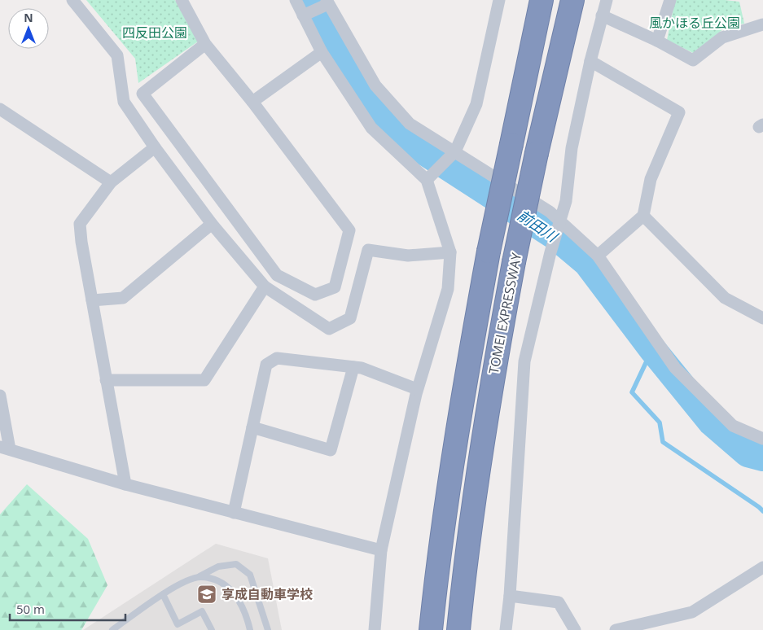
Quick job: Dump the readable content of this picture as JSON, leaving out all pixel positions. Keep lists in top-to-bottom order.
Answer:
{
  "streets": {
    "highway": ["TOMEI EXPRESSWAY"]
  },
  "water": ["前田川"],
  "parks": ["風かほる丘公園", "四反田公園"],
  "places": {
    "school or university": ["享成自動車学校"]
  },
  "scale_bar": "50 m",
  "north": "top"
}
